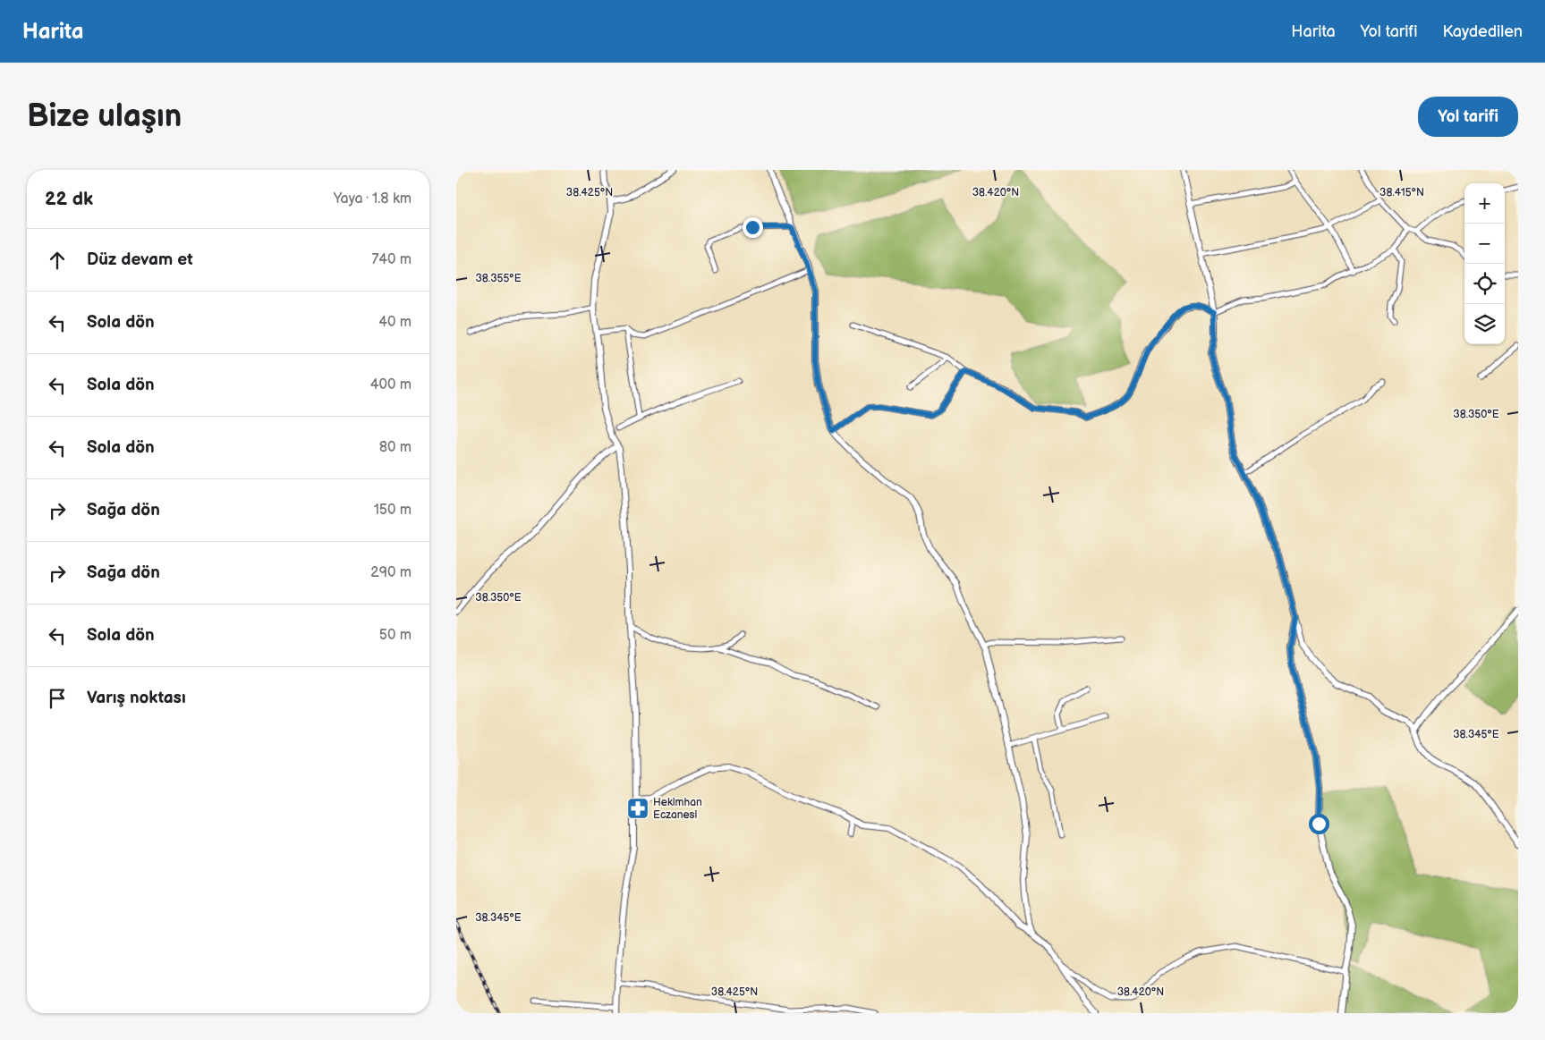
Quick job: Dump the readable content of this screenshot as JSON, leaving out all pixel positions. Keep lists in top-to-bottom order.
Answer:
{
  "places": {
    "pharmacy": ["Hekimhan Eczanesi"]
  },
  "page": {
    "header": "Harita",
    "nav": ["Harita", "Yol tarifi", "Kaydedilen"],
    "buttons": "Yol tarifi",
    "title": "Bize ulaşın",
    "heading": ["22 dk", "Yaya · 1.8 km"],
    "map_buttons": ["+", "−"],
    "list": [
      ["Düz devam et", "740 m"],
      ["Sola dön", "40 m"],
      ["Sola dön", "400 m"],
      ["Sola dön", "80 m"],
      ["Sağa dön", "150 m"],
      ["Sağa dön", "290 m"],
      ["Sola dön", "50 m"],
      "Varış noktası"
    ]
  },
  "coordinates": [
    "38.425°N",
    "38.420°N",
    "38.415°N",
    "38.355°E",
    "38.350°E",
    "38.345°E"
  ]
}
